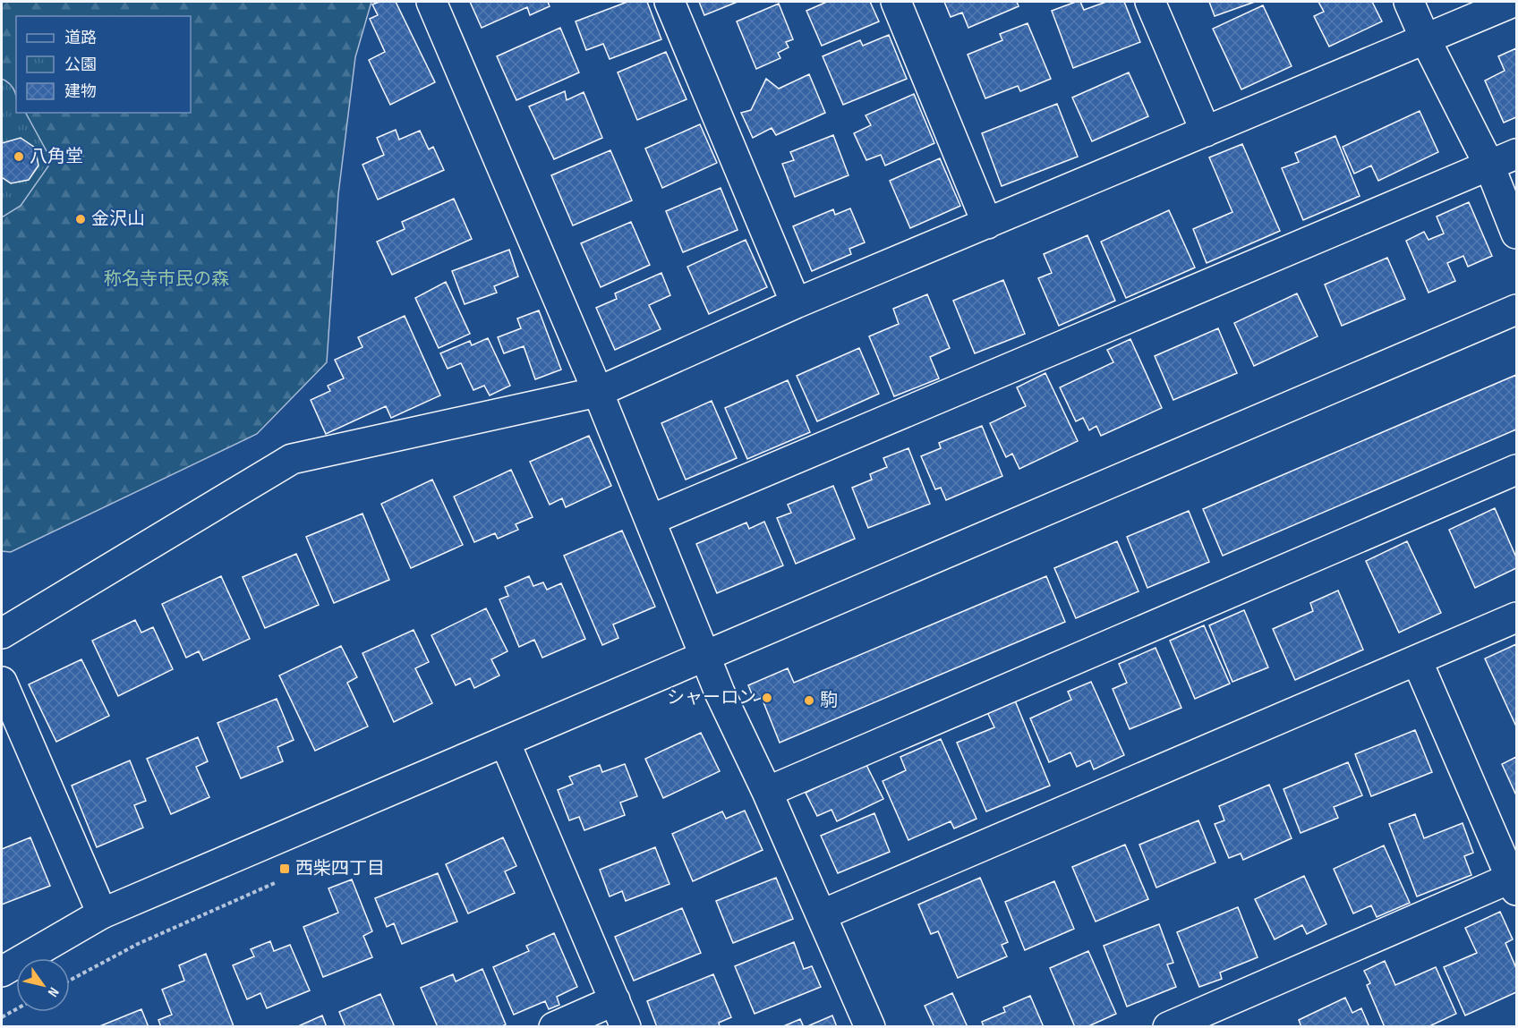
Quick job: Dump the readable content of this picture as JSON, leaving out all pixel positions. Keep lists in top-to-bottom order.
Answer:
{
  "parks": ["称名寺市民の森"],
  "places": {
    "other": [
      "八角堂",
      "金沢山",
      "シャーロン",
      "駒"
    ],
    "transit": ["西柴四丁目"]
  },
  "legend": ["道路", "公園", "建物"],
  "north": "bottom right"
}
